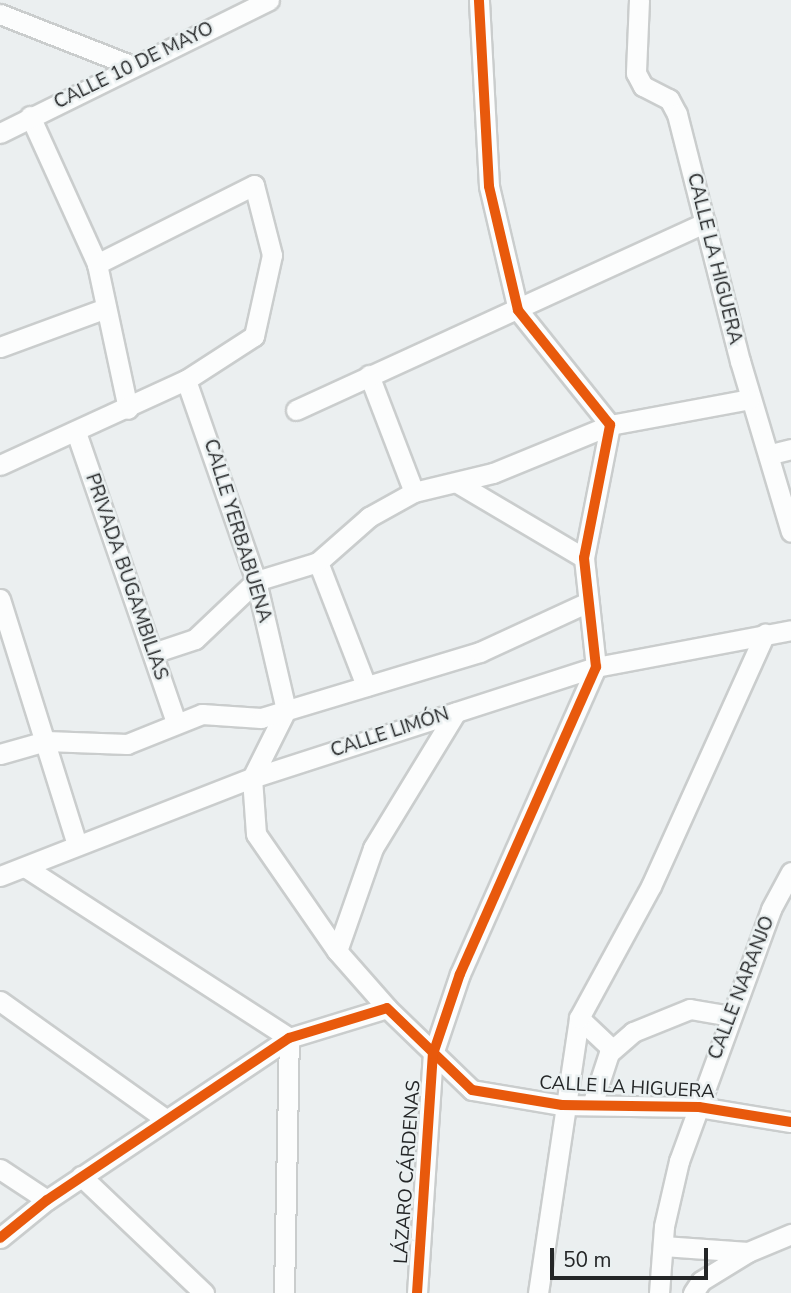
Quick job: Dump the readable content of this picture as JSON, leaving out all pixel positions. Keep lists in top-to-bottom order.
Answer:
{
  "streets": {
    "street": [
      "CALLE 10 DE MAYO",
      "CALLE LA HIGUERA",
      "CALLE YERBABUENA",
      "PRIVADA BUGAMBILIAS",
      "CALLE LIMÓN",
      "CALLE NARANJO",
      "LÁZARO CÁRDENAS"
    ]
  },
  "crossings": [
    ["CALLE LA HIGUERA", "CALLE NARANJO"],
    ["CALLE LA HIGUERA", "LÁZARO CÁRDENAS"],
    ["CALLE LIMÓN", "LÁZARO CÁRDENAS"]
  ],
  "scale_bar": "50 m"
}
